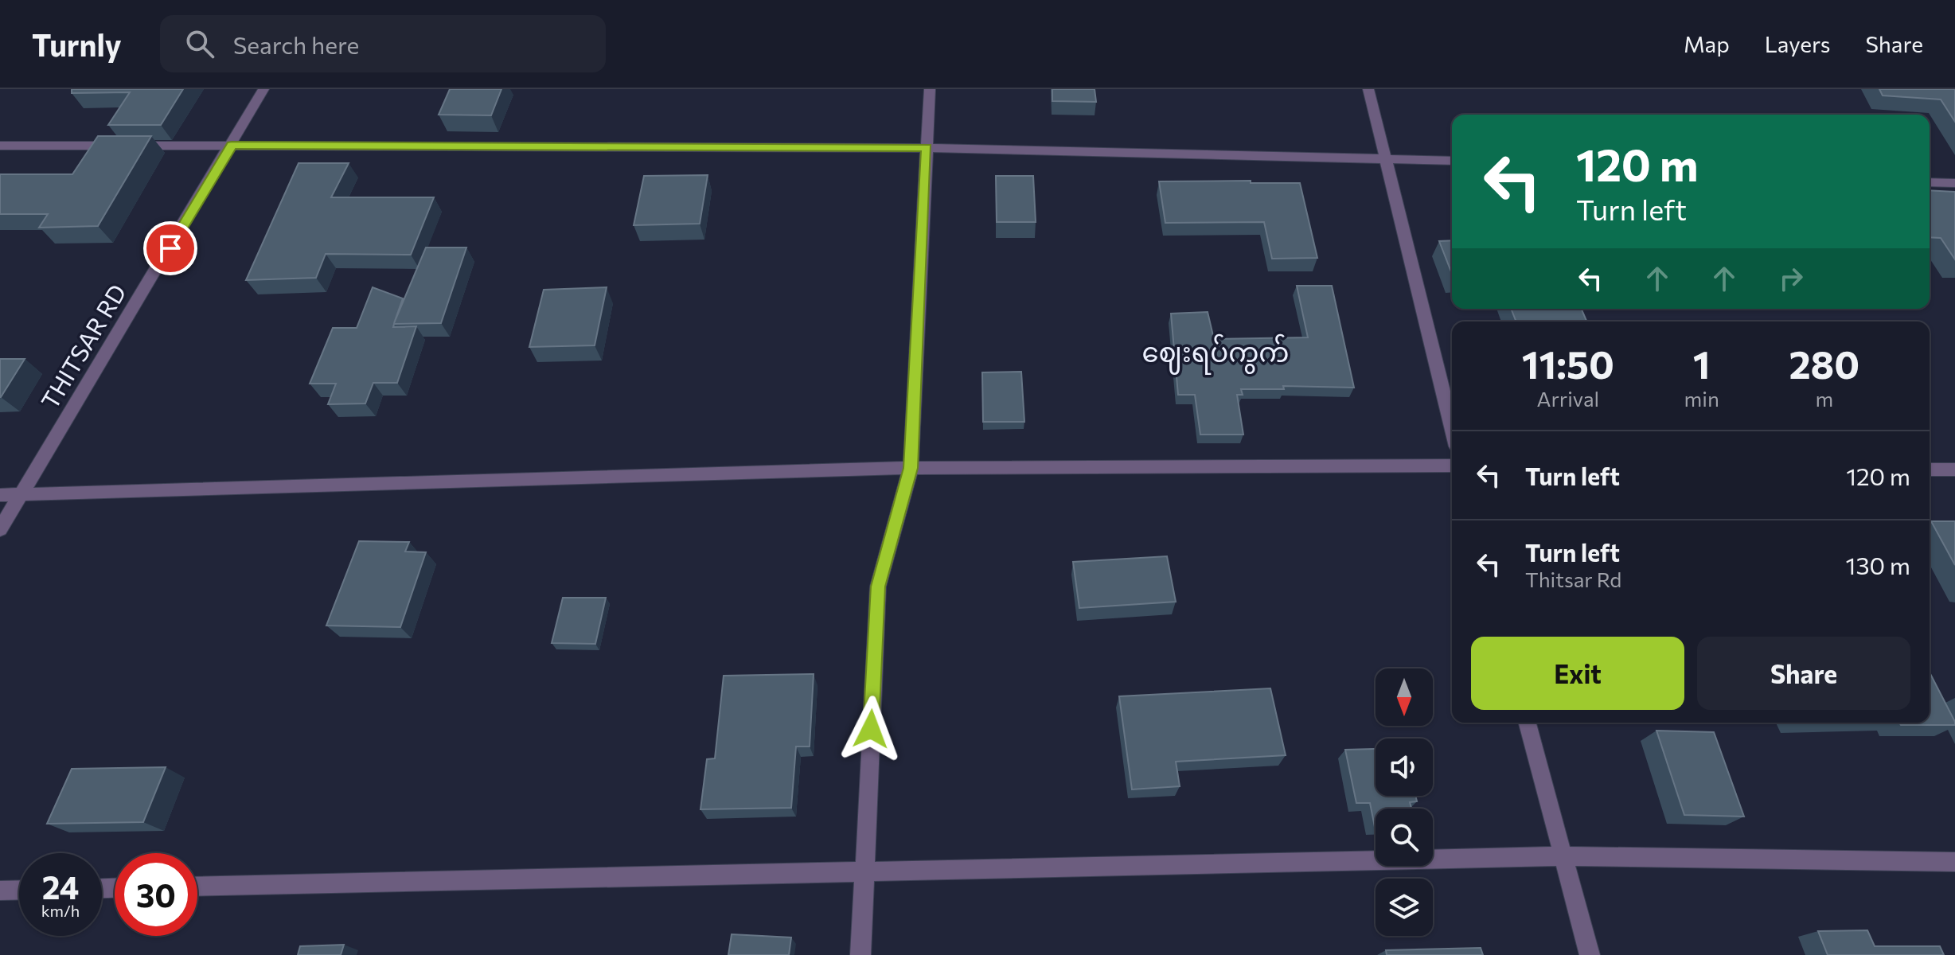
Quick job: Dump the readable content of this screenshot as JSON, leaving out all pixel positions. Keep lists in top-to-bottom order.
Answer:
{
  "streets": {
    "street": ["THITSAR RD"]
  },
  "districts": ["ဈေးရပ်ကွက်"],
  "north": "bottom",
  "page": {
    "header": "Turnly",
    "search": "Search here",
    "nav": ["Map", "Layers", "Share"],
    "turn": ["120 m", "Turn left"],
    "eta": [
      "11:50",
      "Arrival",
      "1",
      "min",
      "280",
      "m"
    ],
    "list": [
      {
        "name": "Turn left",
        "value": "120 m"
      },
      {
        "name": "Turn left",
        "note": "Thitsar Rd",
        "value": "130 m"
      }
    ],
    "buttons": ["Exit", "Share"],
    "speed": "24 km/h",
    "limit": "30"
  }
}
